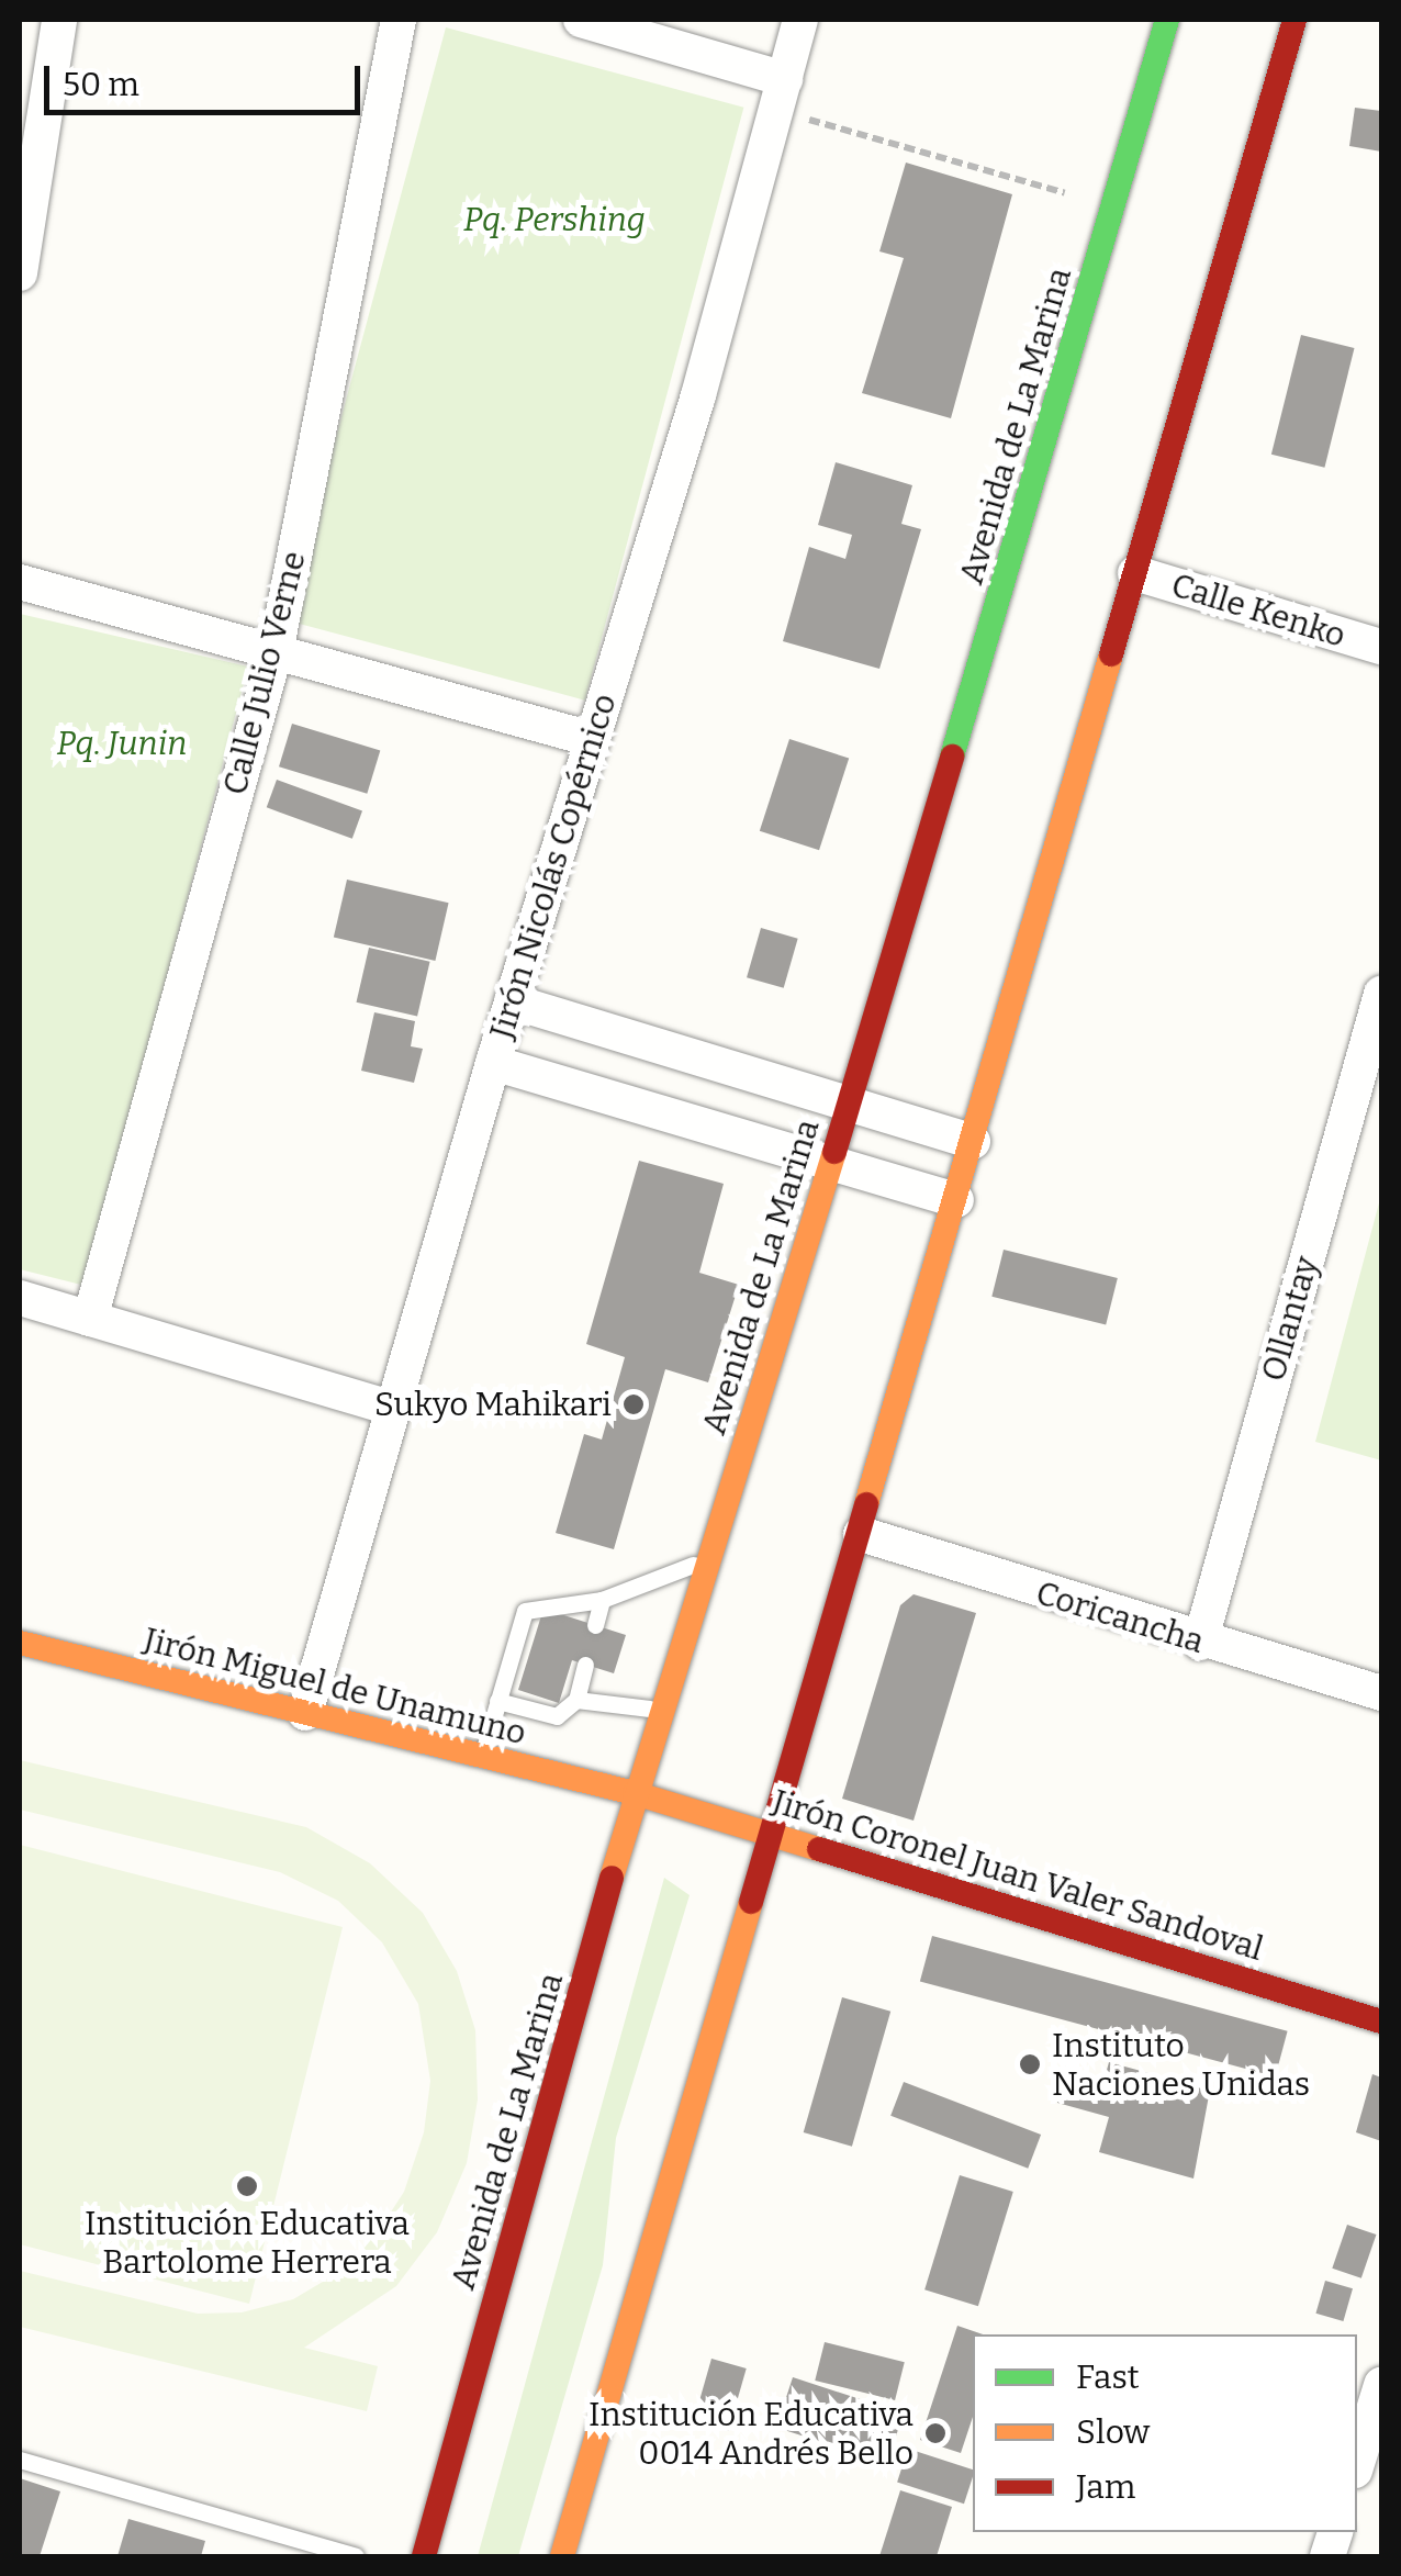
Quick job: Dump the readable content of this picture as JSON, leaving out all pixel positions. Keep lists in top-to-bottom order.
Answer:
{
  "streets": {
    "main road": ["Avenida de La Marina", "Jirón Miguel de Unamuno", "Jirón Coronel Juan Valer Sandoval"],
    "street": [
      "Calle Kenko",
      "Calle Julio Verne",
      "Jirón Nicolás Copérnico",
      "Ollantay",
      "Coricancha"
    ]
  },
  "crossings": [
    ["Avenida de La Marina", "Jirón Miguel de Unamuno"],
    ["Avenida de La Marina", "Jirón Coronel Juan Valer Sandoval"],
    ["Jirón Nicolás Copérnico", "Jirón Miguel de Unamuno"],
    ["Ollantay", "Coricancha"],
    ["Jirón Miguel de Unamuno", "Jirón Coronel Juan Valer Sandoval"]
  ],
  "parks": ["Pq. Pershing", "Pq. Junin"],
  "places": [
    "Sukyo Mahikari",
    "Instituto Naciones Unidas",
    "Institución Educativa Bartolome Herrera",
    "Institución Educativa 0014 Andrés Bello"
  ],
  "legend": ["Fast", "Slow", "Jam"],
  "scale_bar": "50 m"
}
